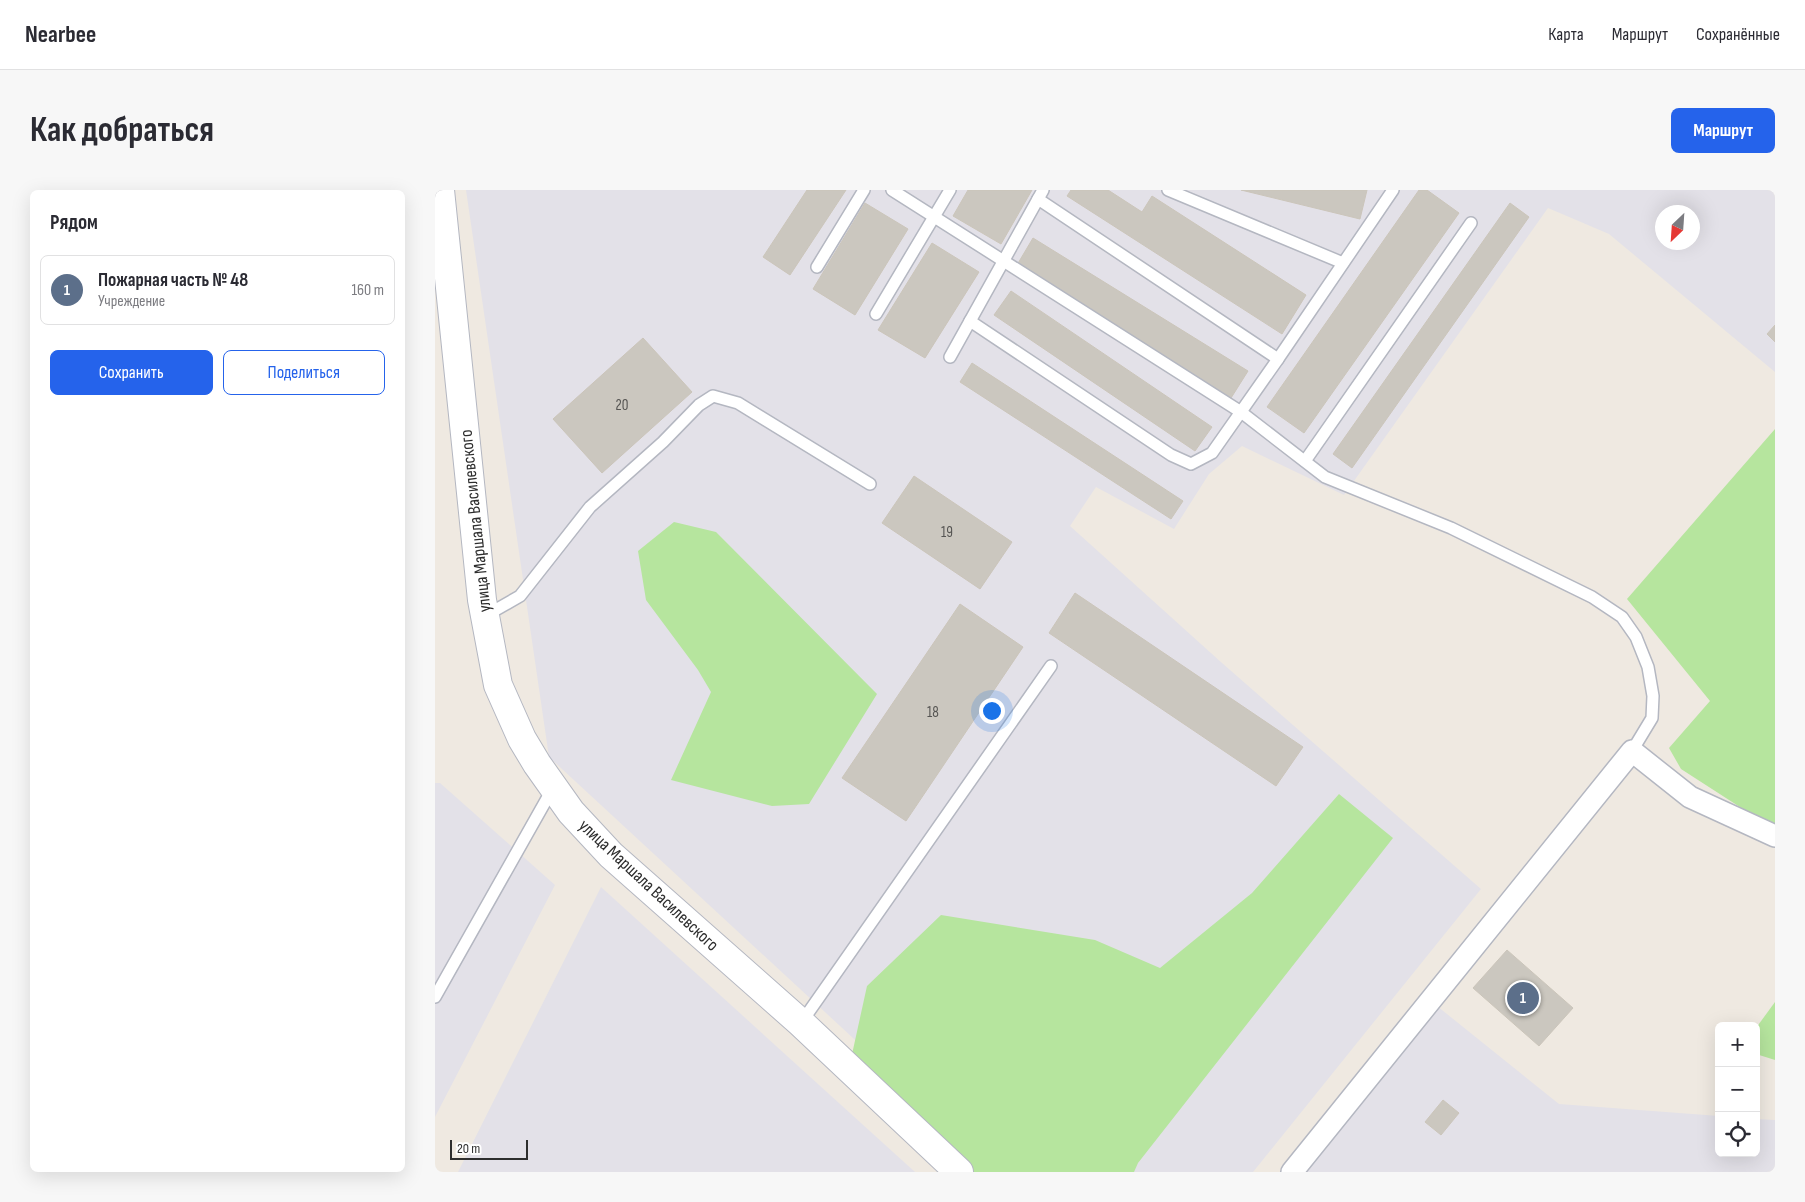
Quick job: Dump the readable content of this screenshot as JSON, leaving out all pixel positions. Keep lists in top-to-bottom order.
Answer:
{
  "streets": {
    "street": ["улица Маршала Василевского"]
  },
  "house_numbers": ["20", "19", "18"],
  "scale_bar": "20 m",
  "north": "bottom left",
  "page": {
    "header": "Nearbee",
    "nav": ["Карта", "Маршрут", "Сохранённые"],
    "buttons": [
      "Маршрут",
      ["Сохранить", "Поделиться"]
    ],
    "title": "Как добраться",
    "heading": "Рядом",
    "list": [
      {
        "mark": "1",
        "name": "Пожарная часть № 48",
        "note": "Учреждение",
        "value": "160 m"
      }
    ],
    "pins": "1",
    "map_buttons": ["+", "−"],
    "scale": "20 m"
  }
}
